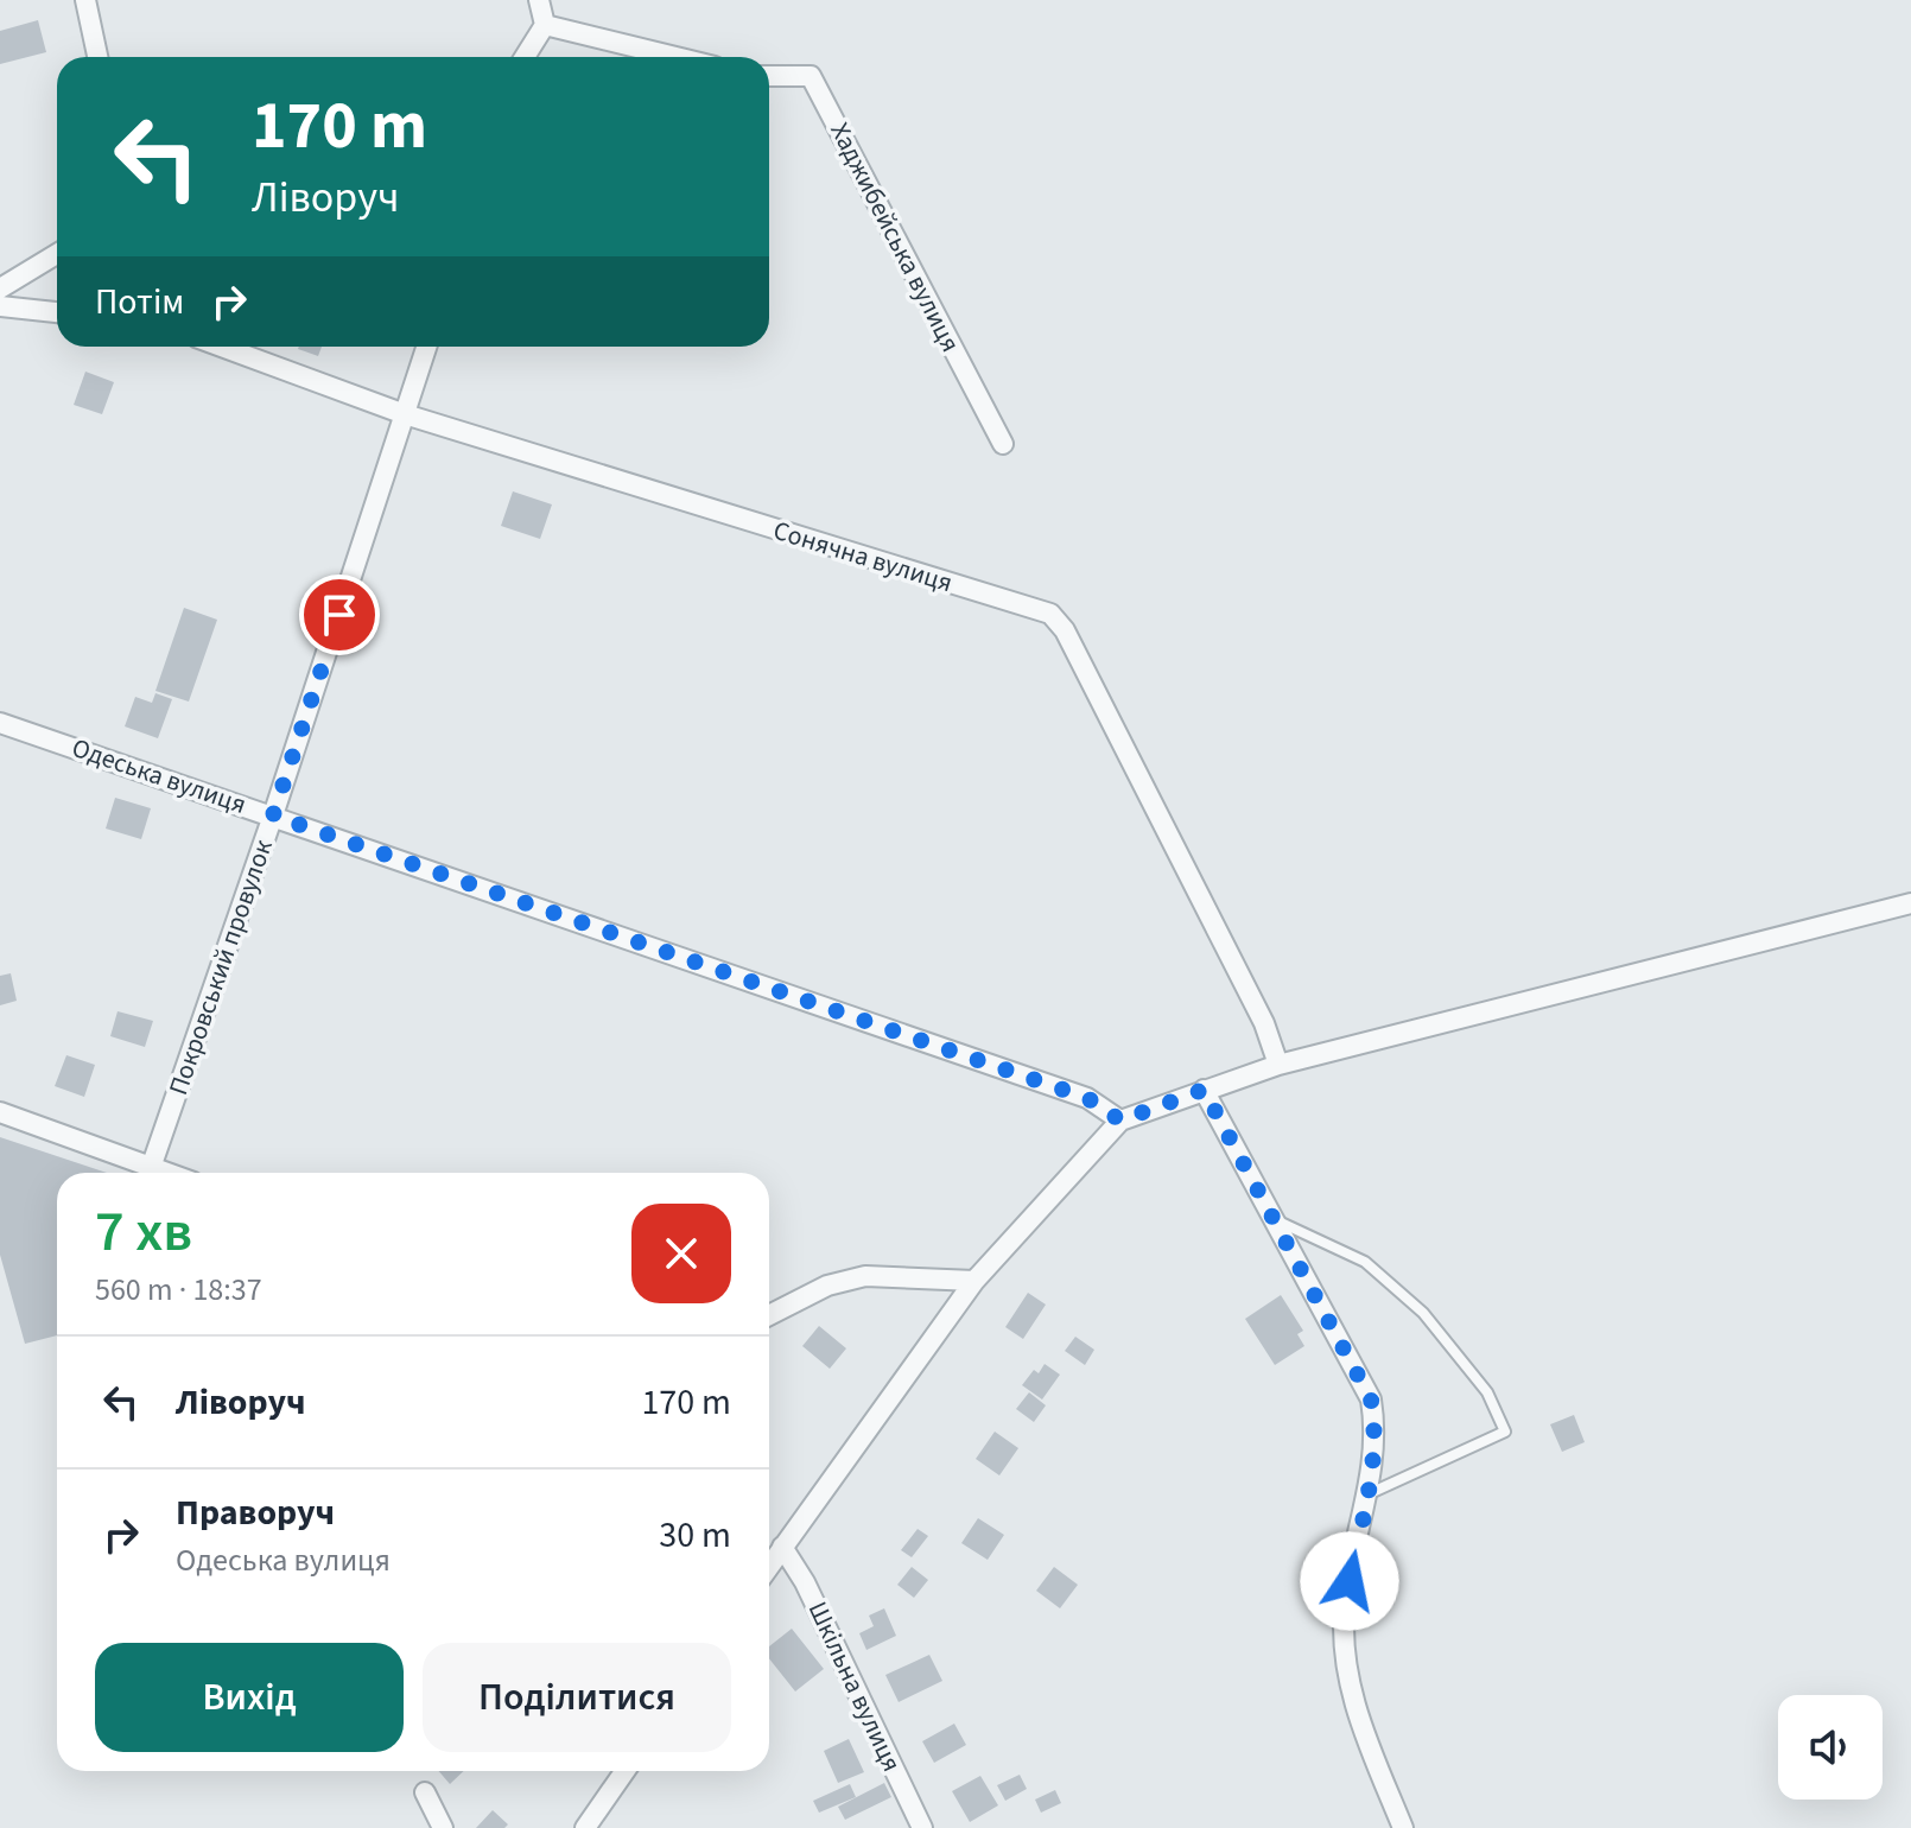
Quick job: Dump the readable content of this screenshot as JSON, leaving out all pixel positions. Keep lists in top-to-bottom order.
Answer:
{
  "streets": {
    "street": [
      "Хаджибейська вулиця",
      "Сонячна вулиця",
      "Одеська вулиця",
      "Покровський провулок",
      "Шкільна вулиця"
    ]
  },
  "crossings": [
    ["Сонячна вулиця", "Покровський провулок"],
    ["Одеська вулиця", "Покровський провулок"]
  ],
  "page": {
    "turn": ["170 m", "Ліворуч"],
    "then": "Потім",
    "heading": ["7 хв", "560 m · 18:37"],
    "list": [
      {
        "name": "Ліворуч",
        "value": "170 m"
      },
      {
        "name": "Праворуч",
        "note": "Одеська вулиця",
        "value": "30 m"
      }
    ],
    "buttons": ["Вихід", "Поділитися"]
  }
}
